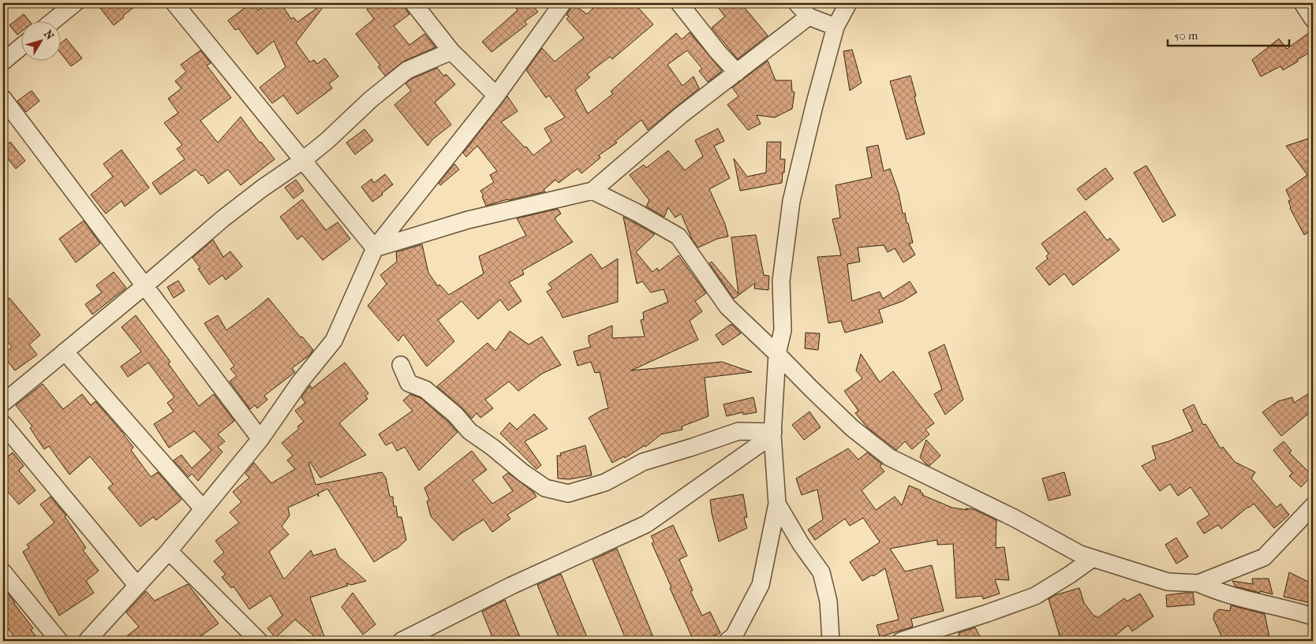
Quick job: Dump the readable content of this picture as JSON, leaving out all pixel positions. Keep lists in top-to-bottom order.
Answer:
{
  "scale_bar": "50 m",
  "north": "top right"
}
